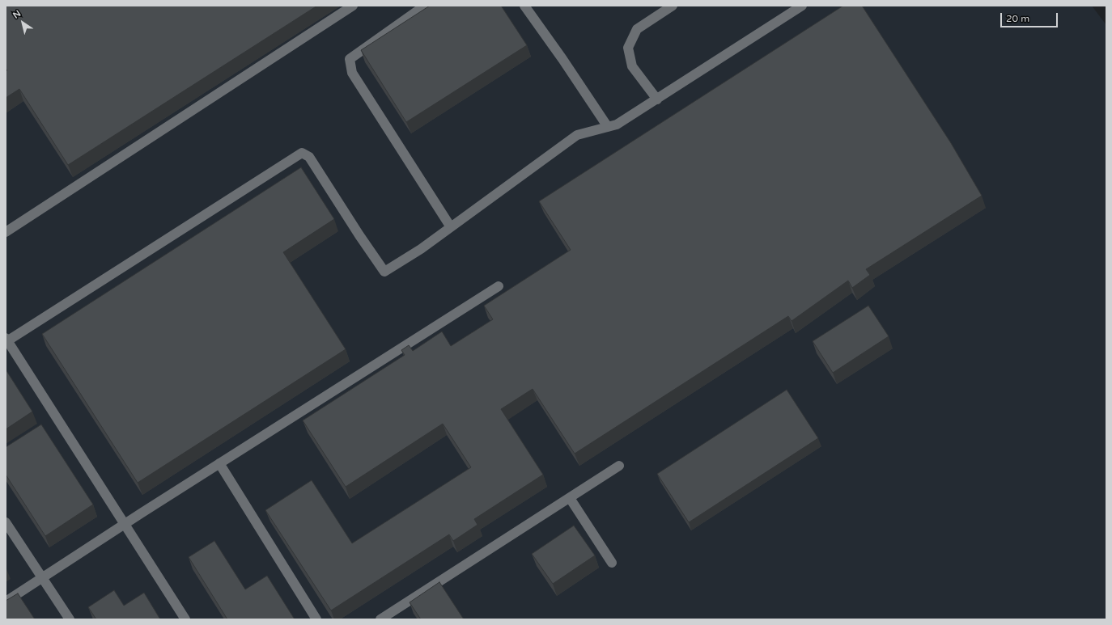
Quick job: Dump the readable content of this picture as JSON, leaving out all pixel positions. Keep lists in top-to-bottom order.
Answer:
{
  "scale_bar": "20 m",
  "north": "top left"
}
